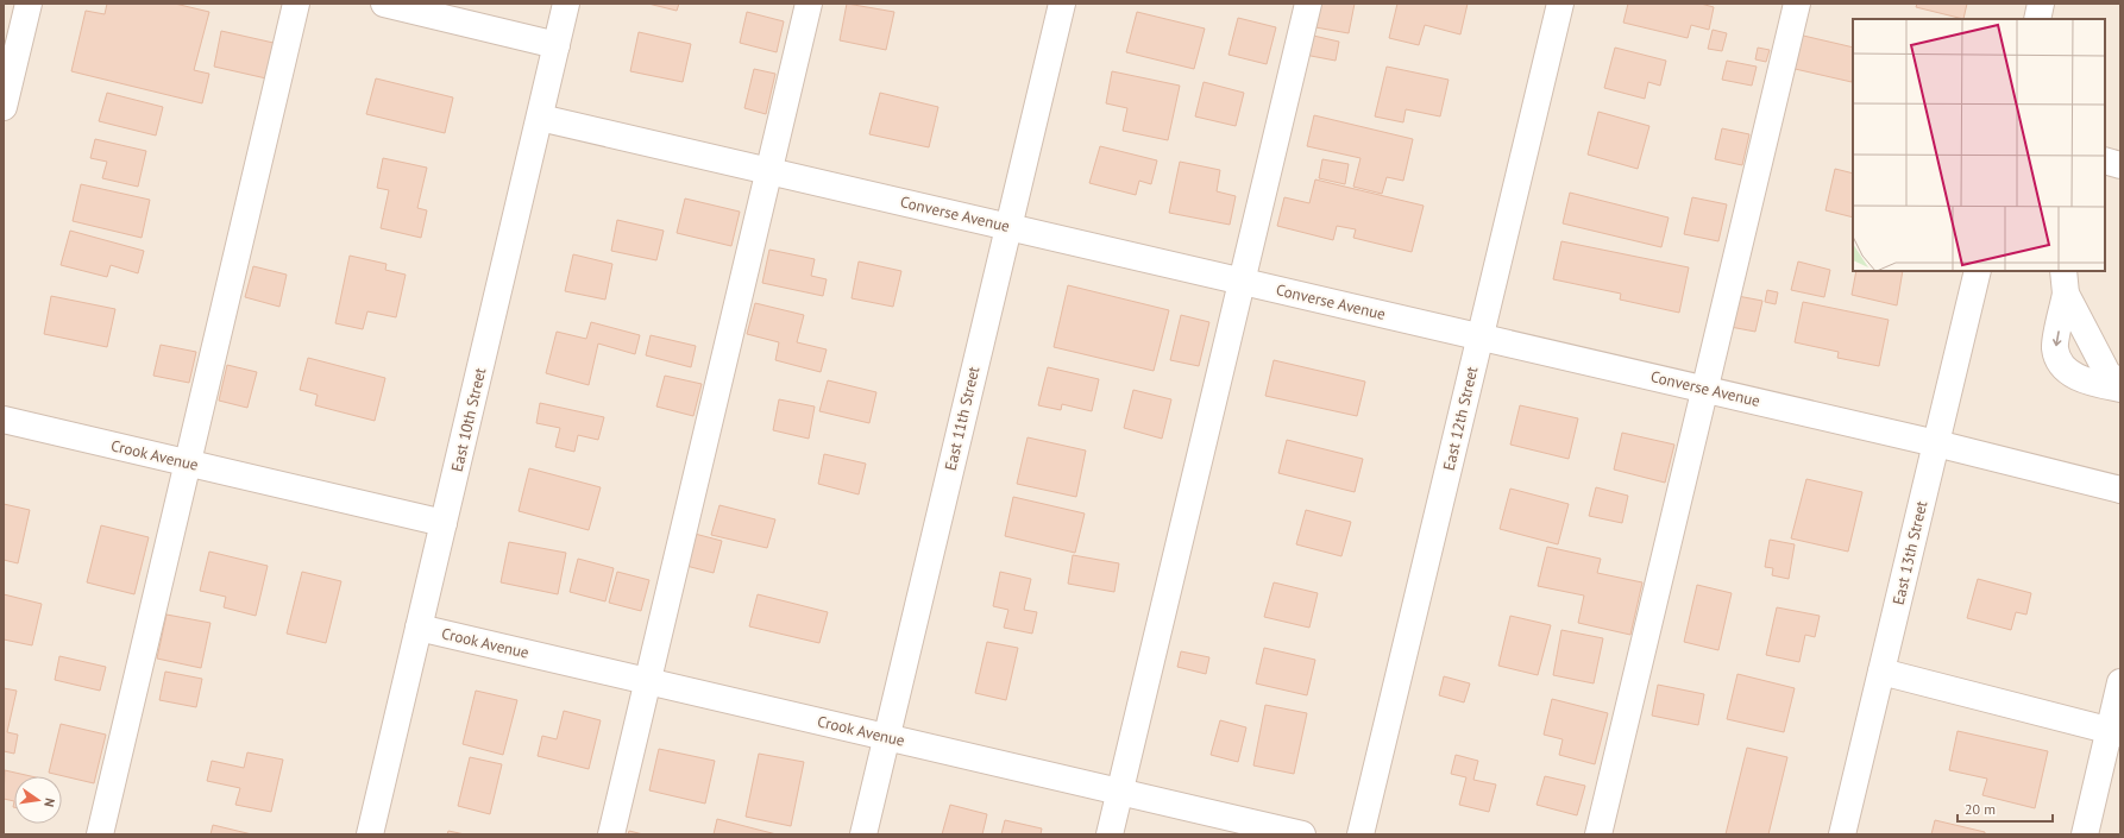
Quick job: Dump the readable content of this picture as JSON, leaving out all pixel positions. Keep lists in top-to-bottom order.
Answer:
{
  "streets": {
    "street": [
      "Converse Avenue",
      "East 11th Street",
      "East 12th Street",
      "East 10th Street",
      "Crook Avenue",
      "East 13th Street"
    ]
  },
  "crossings": [
    ["Converse Avenue", "East 11th Street"],
    ["Converse Avenue", "East 12th Street"],
    ["Converse Avenue", "East 10th Street"],
    ["Converse Avenue", "East 13th Street"],
    ["East 11th Street", "Crook Avenue"],
    ["East 10th Street", "Crook Avenue"]
  ],
  "scale_bar": "20 m",
  "north": "right"
}
